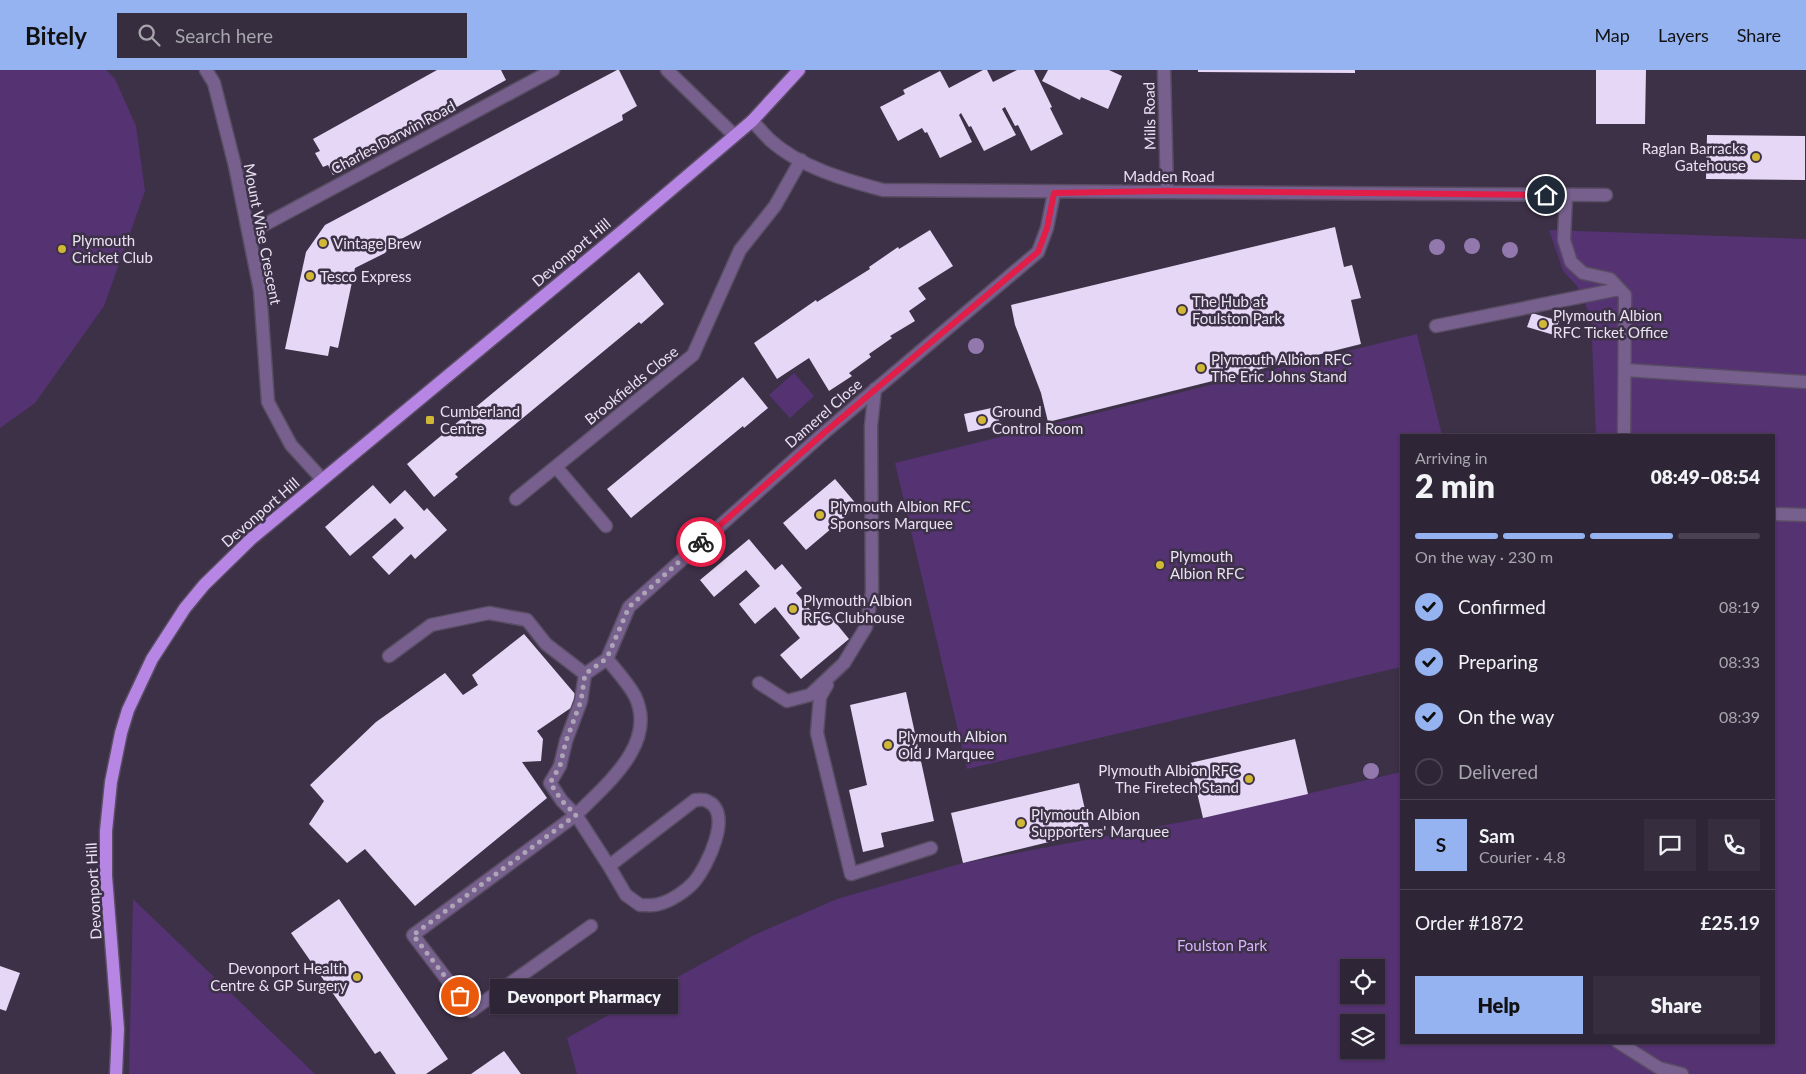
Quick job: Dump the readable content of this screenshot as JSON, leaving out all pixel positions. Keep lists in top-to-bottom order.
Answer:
{
  "streets": {
    "main road": ["Devonport Hill"],
    "street": [
      "Mills Road",
      "Charles Darwin Road",
      "Madden Road",
      "Mount Wise Crescent",
      "Brookfields Close",
      "Damerel Close"
    ]
  },
  "crossings": [
    ["Mills Road", "Madden Road"],
    ["Charles Darwin Road", "Mount Wise Crescent"],
    ["Madden Road", "Devonport Hill"],
    ["Madden Road", "Brookfields Close"],
    ["Madden Road", "Damerel Close"],
    ["Mount Wise Crescent", "Devonport Hill"]
  ],
  "parks": ["Foulston Park"],
  "places": {
    "other": [
      "Raglan Barracks Gatehouse",
      "Vintage Brew",
      "Plymouth Cricket Club",
      "Tesco Express",
      "The Hub at Foulston Park",
      "Plymouth Albion RFC Ticket Office",
      "Plymouth Albion RFC The Eric Johns Stand",
      "Ground Control Room",
      "Plymouth Albion RFC Sponsors Marquee",
      "Plymouth Albion RFC",
      "Plymouth Albion RFC Clubhouse",
      "Plymouth Albion Old J Marquee",
      "Plymouth Albion RFC The Firetech Stand",
      "Plymouth Albion Supporters' Marquee",
      "Devonport Health Centre & GP Surgery",
      "Devonport Pharmacy"
    ],
    "transit": ["Cumberland Centre"]
  },
  "page": {
    "header": "Bitely",
    "search": "Search here",
    "nav": ["Map", "Layers", "Share"],
    "heading": ["2 min", "Arriving in", "08:49–08:54"],
    "panel": [
      "Sam",
      "Courier · 4.8",
      "Order #1872",
      "£25.19"
    ],
    "bar": "On the way · 230 m",
    "list": [
      ["Confirmed", "08:19"],
      ["Preparing", "08:33"],
      ["On the way", "08:39"],
      "Delivered"
    ],
    "round": "S",
    "buttons": ["Help", "Share"],
    "bubble": "Devonport Pharmacy"
  }
}
